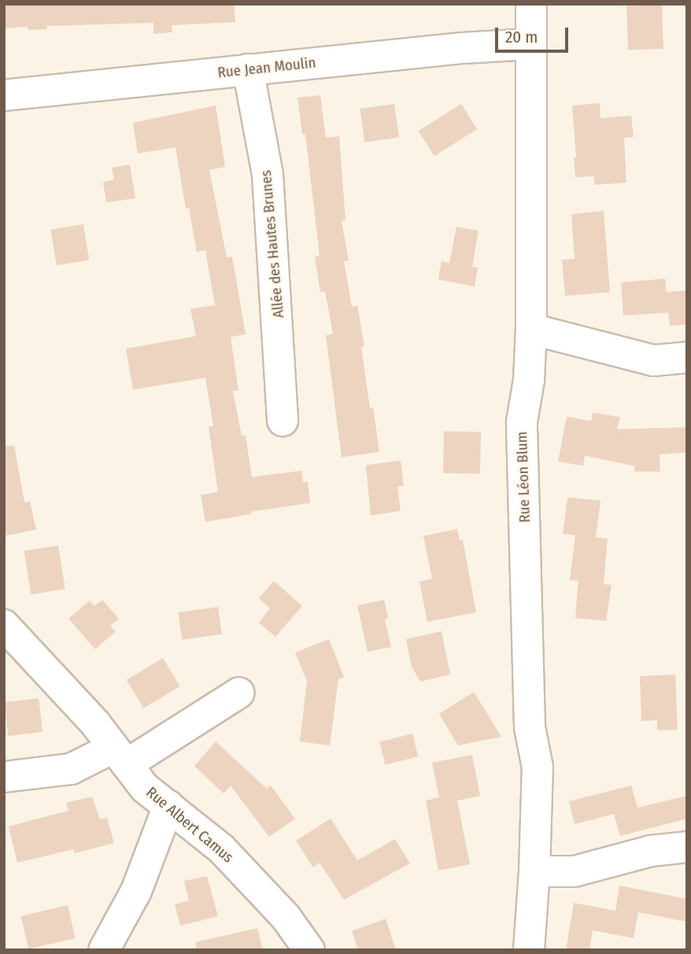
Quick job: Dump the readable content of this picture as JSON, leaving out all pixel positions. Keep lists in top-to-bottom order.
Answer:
{
  "streets": {
    "street": [
      "Rue Jean Moulin",
      "Allée des Hautes Brunes",
      "Rue Léon Blum",
      "Rue Albert Camus"
    ]
  },
  "crossings": [
    ["Rue Jean Moulin", "Allée des Hautes Brunes"],
    ["Rue Jean Moulin", "Rue Léon Blum"]
  ],
  "scale_bar": "20 m"
}
